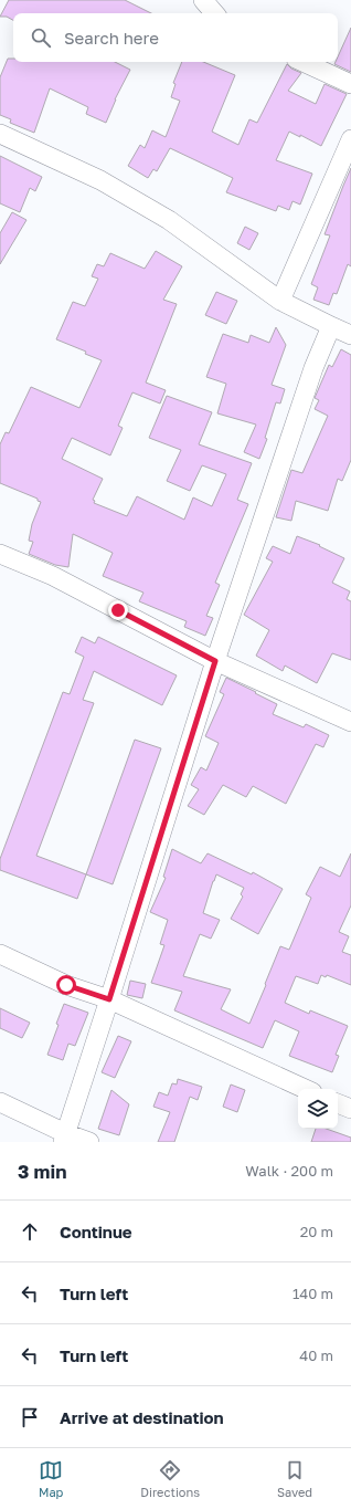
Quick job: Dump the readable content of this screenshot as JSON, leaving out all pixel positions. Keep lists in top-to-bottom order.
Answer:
{
  "page": {
    "search": "Search here",
    "heading": ["3 min", "Walk · 200 m"],
    "list": [
      ["Continue", "20 m"],
      ["Turn left", "140 m"],
      ["Turn left", "40 m"],
      "Arrive at destination"
    ],
    "nav": ["Map", "Directions", "Saved"]
  }
}
